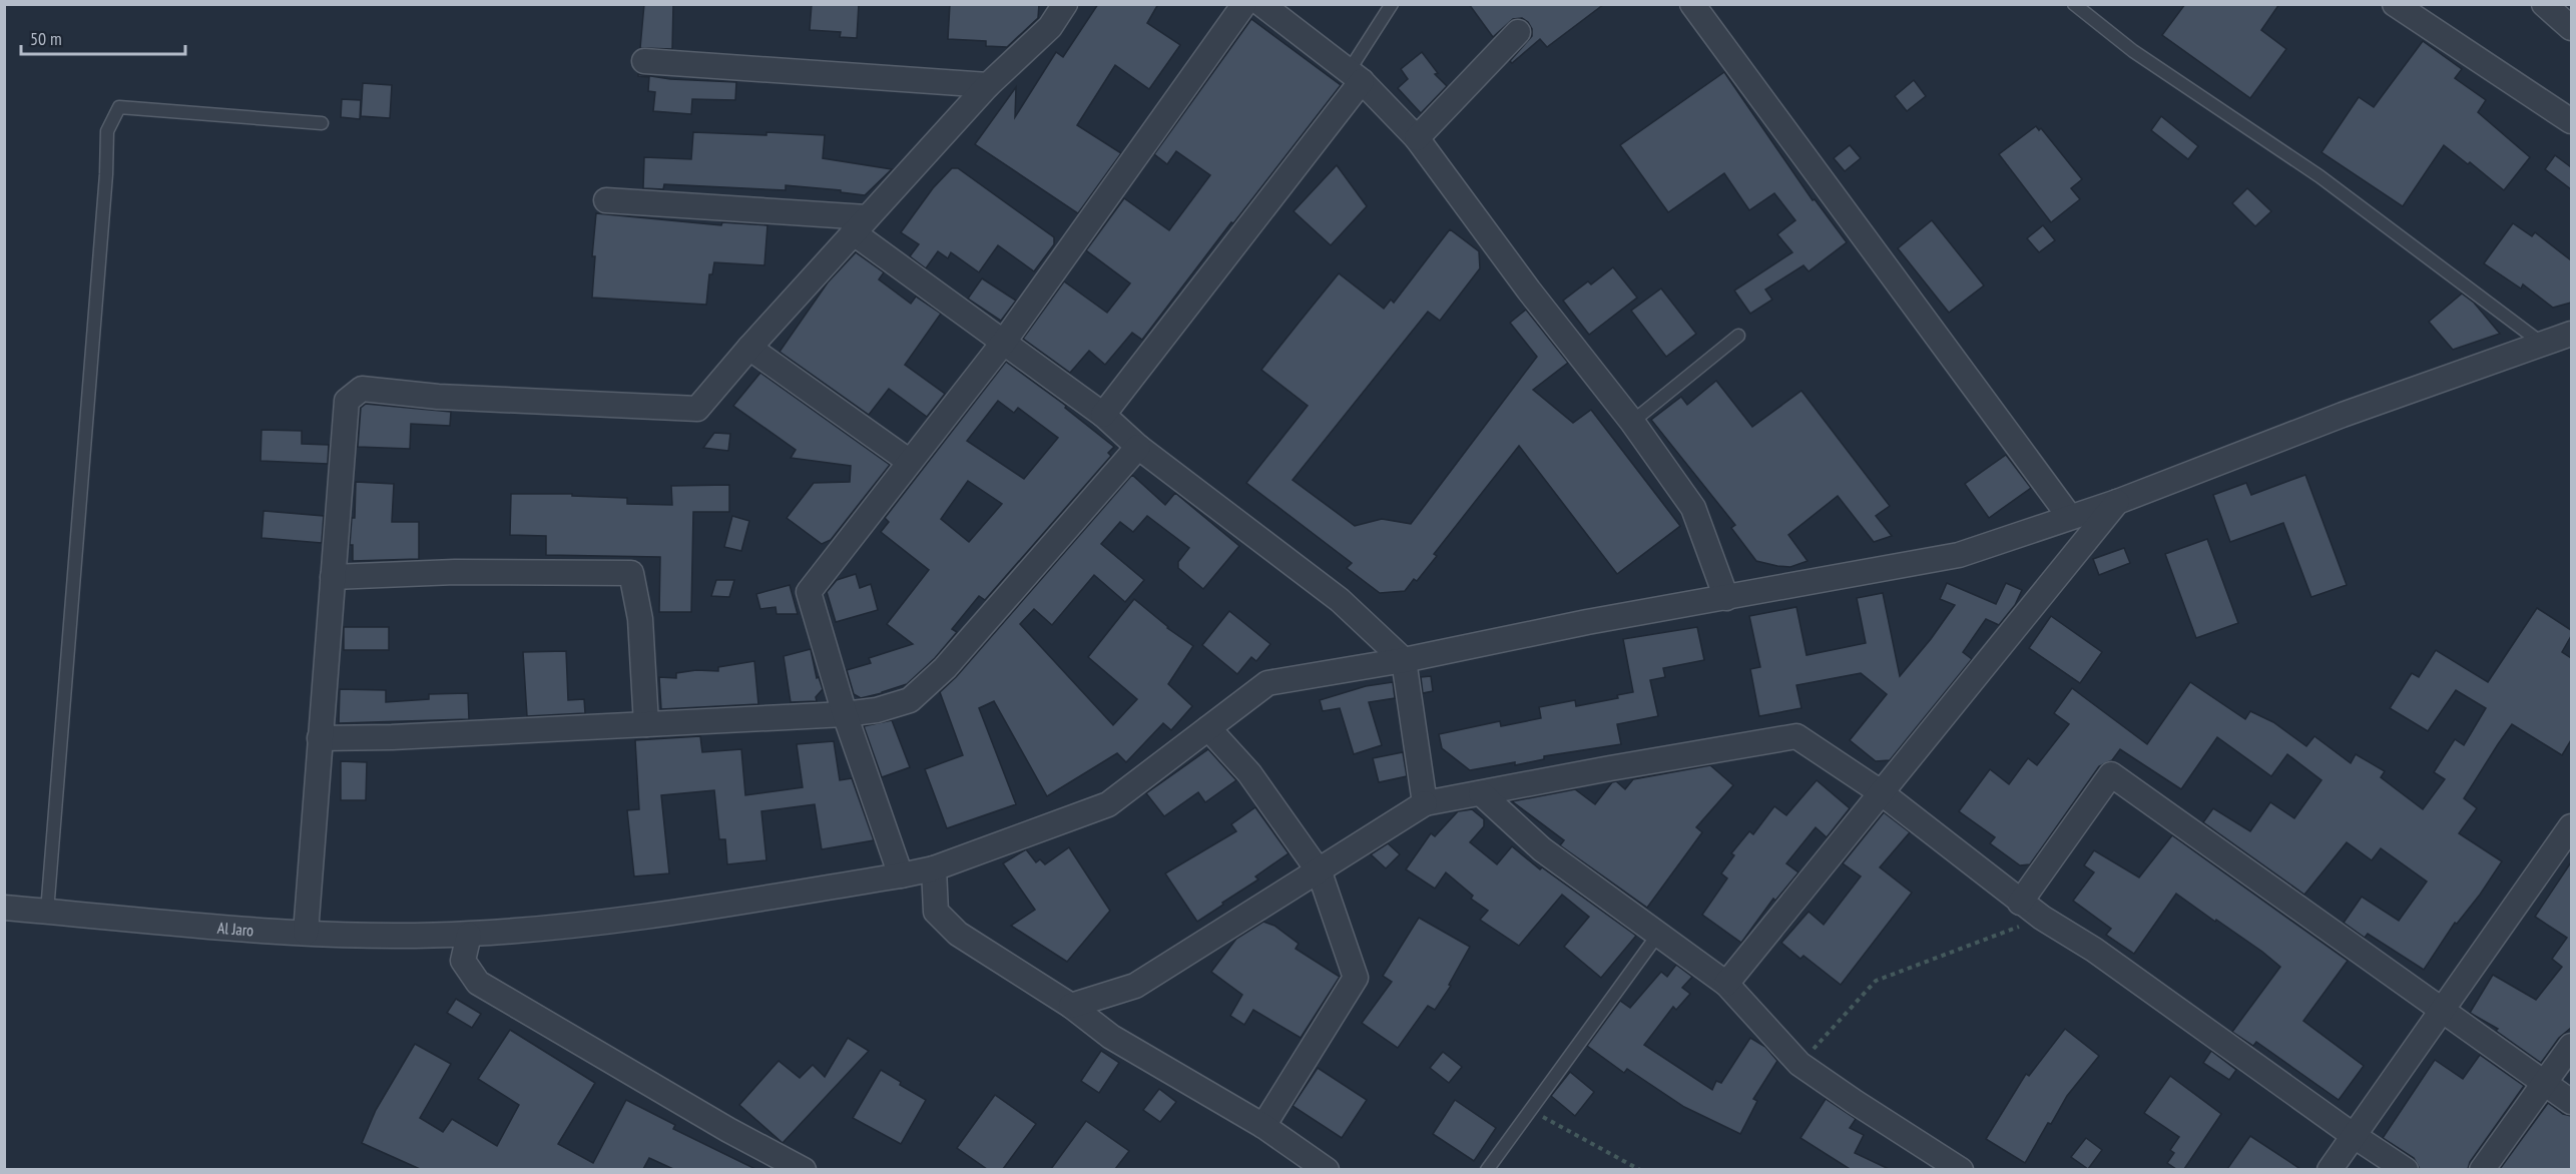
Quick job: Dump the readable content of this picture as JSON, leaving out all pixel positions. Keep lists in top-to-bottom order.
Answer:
{
  "streets": {
    "street": ["Al Jaro"]
  },
  "scale_bar": "50 m"
}
